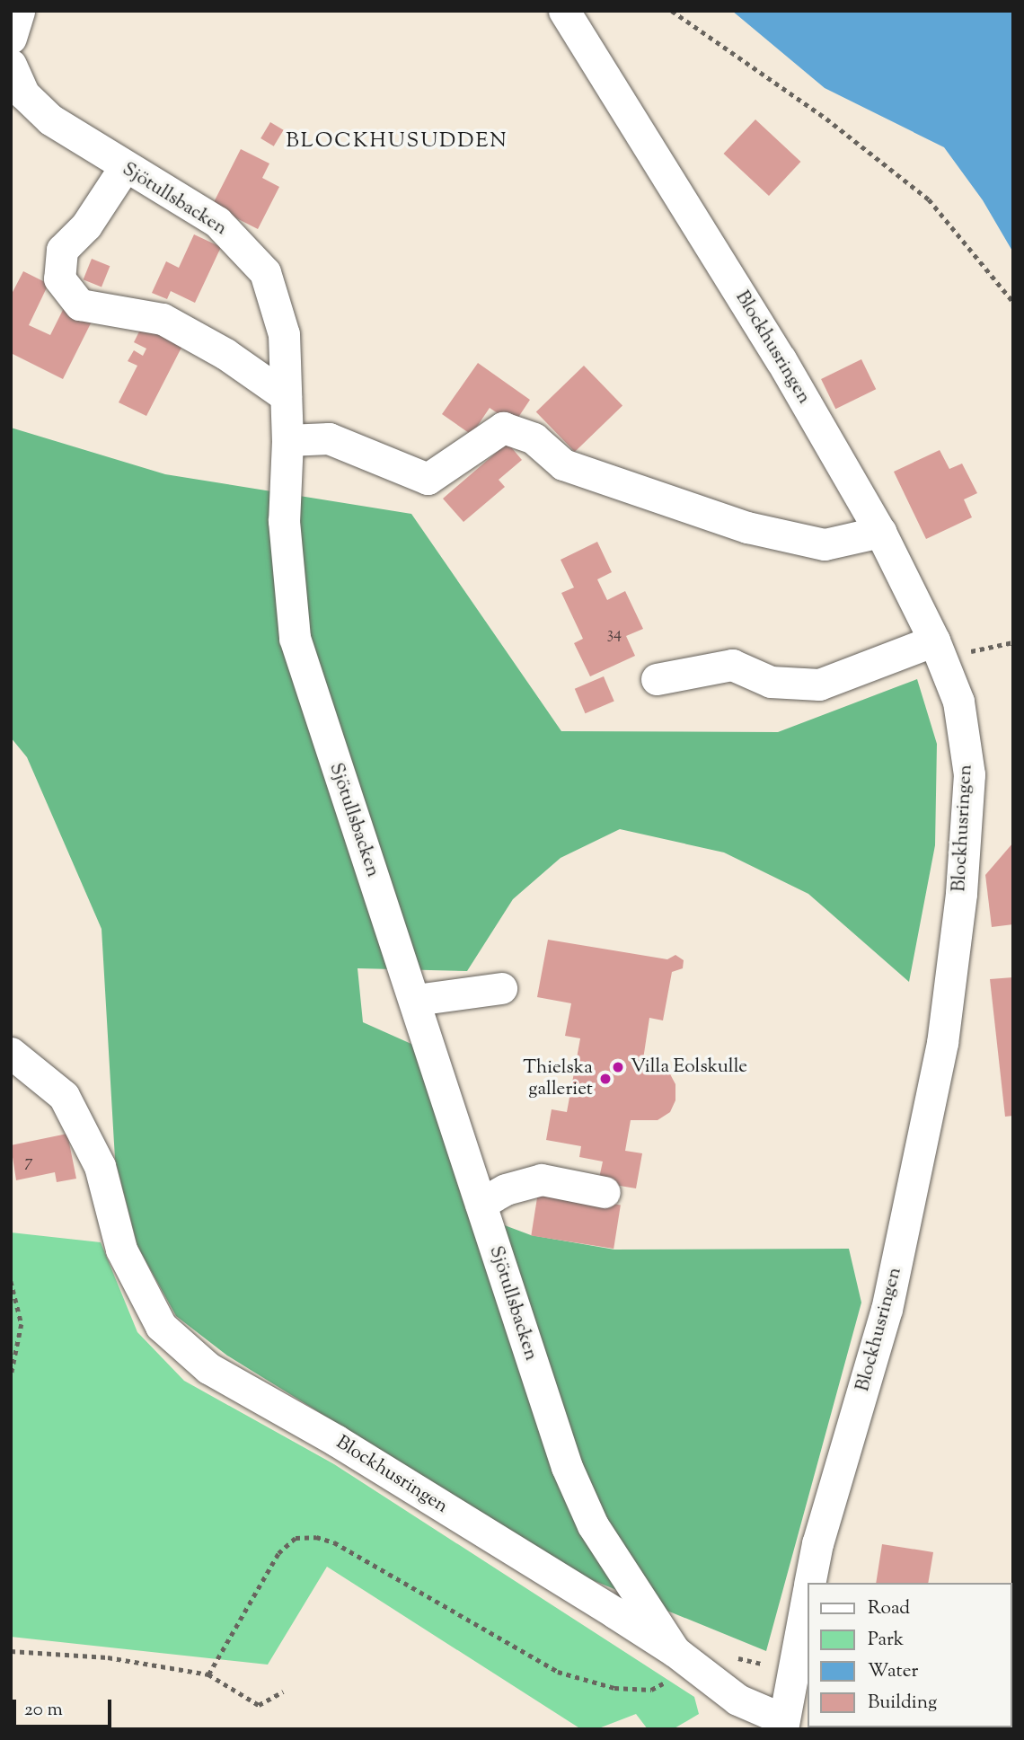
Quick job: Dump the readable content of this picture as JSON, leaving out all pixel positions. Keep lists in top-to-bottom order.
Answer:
{
  "streets": {
    "street": ["Sjötullsbacken", "Blockhusringen"]
  },
  "crossings": [
    ["Sjötullsbacken", "Blockhusringen"]
  ],
  "districts": ["BLOCKHUSUDDEN"],
  "places": ["Villa Eolskulle", "Thielska galleriet"],
  "house_numbers": ["34", "7"],
  "legend": [
    "Road",
    "Park",
    "Water",
    "Building"
  ],
  "scale_bar": "20 m"
}
